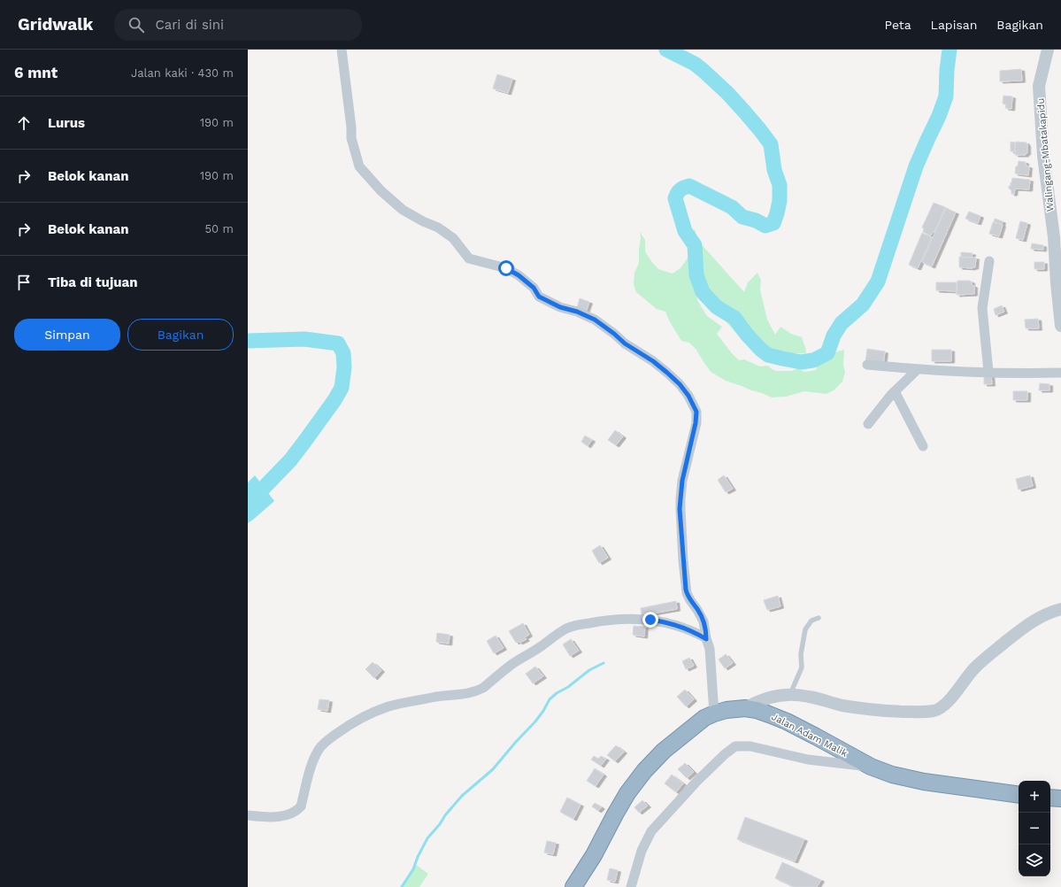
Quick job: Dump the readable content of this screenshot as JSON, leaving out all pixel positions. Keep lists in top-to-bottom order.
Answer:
{
  "streets": {
    "highway": ["Jalan Adam Malik"],
    "street": ["Walingang-Mbatakapidu"]
  },
  "page": {
    "header": "Gridwalk",
    "search": "Cari di sini",
    "nav": ["Peta", "Lapisan", "Bagikan"],
    "heading": ["6 mnt", "Jalan kaki · 430 m"],
    "list": [
      ["Lurus", "190 m"],
      ["Belok kanan", "190 m"],
      ["Belok kanan", "50 m"],
      "Tiba di tujuan"
    ],
    "buttons": ["Simpan", "Bagikan"],
    "map_buttons": ["+", "−"]
  }
}
